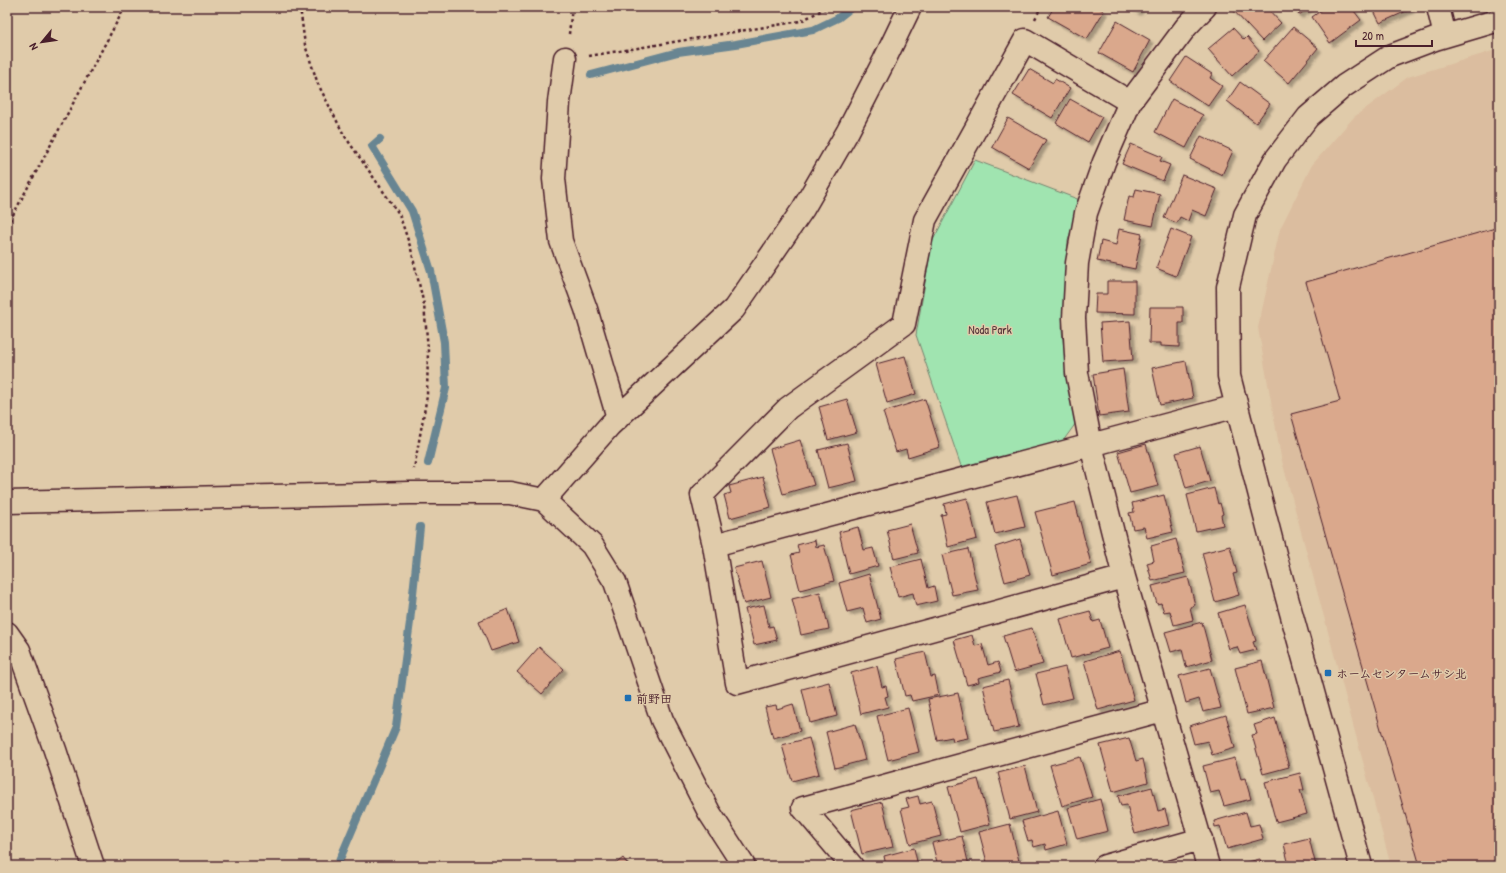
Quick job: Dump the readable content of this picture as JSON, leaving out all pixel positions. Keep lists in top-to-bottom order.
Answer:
{
  "parks": ["Noda Park"],
  "places": {
    "transit": ["ホームセンタームサシ北", "前野田"]
  },
  "scale_bar": "20 m",
  "north": "bottom left"
}
